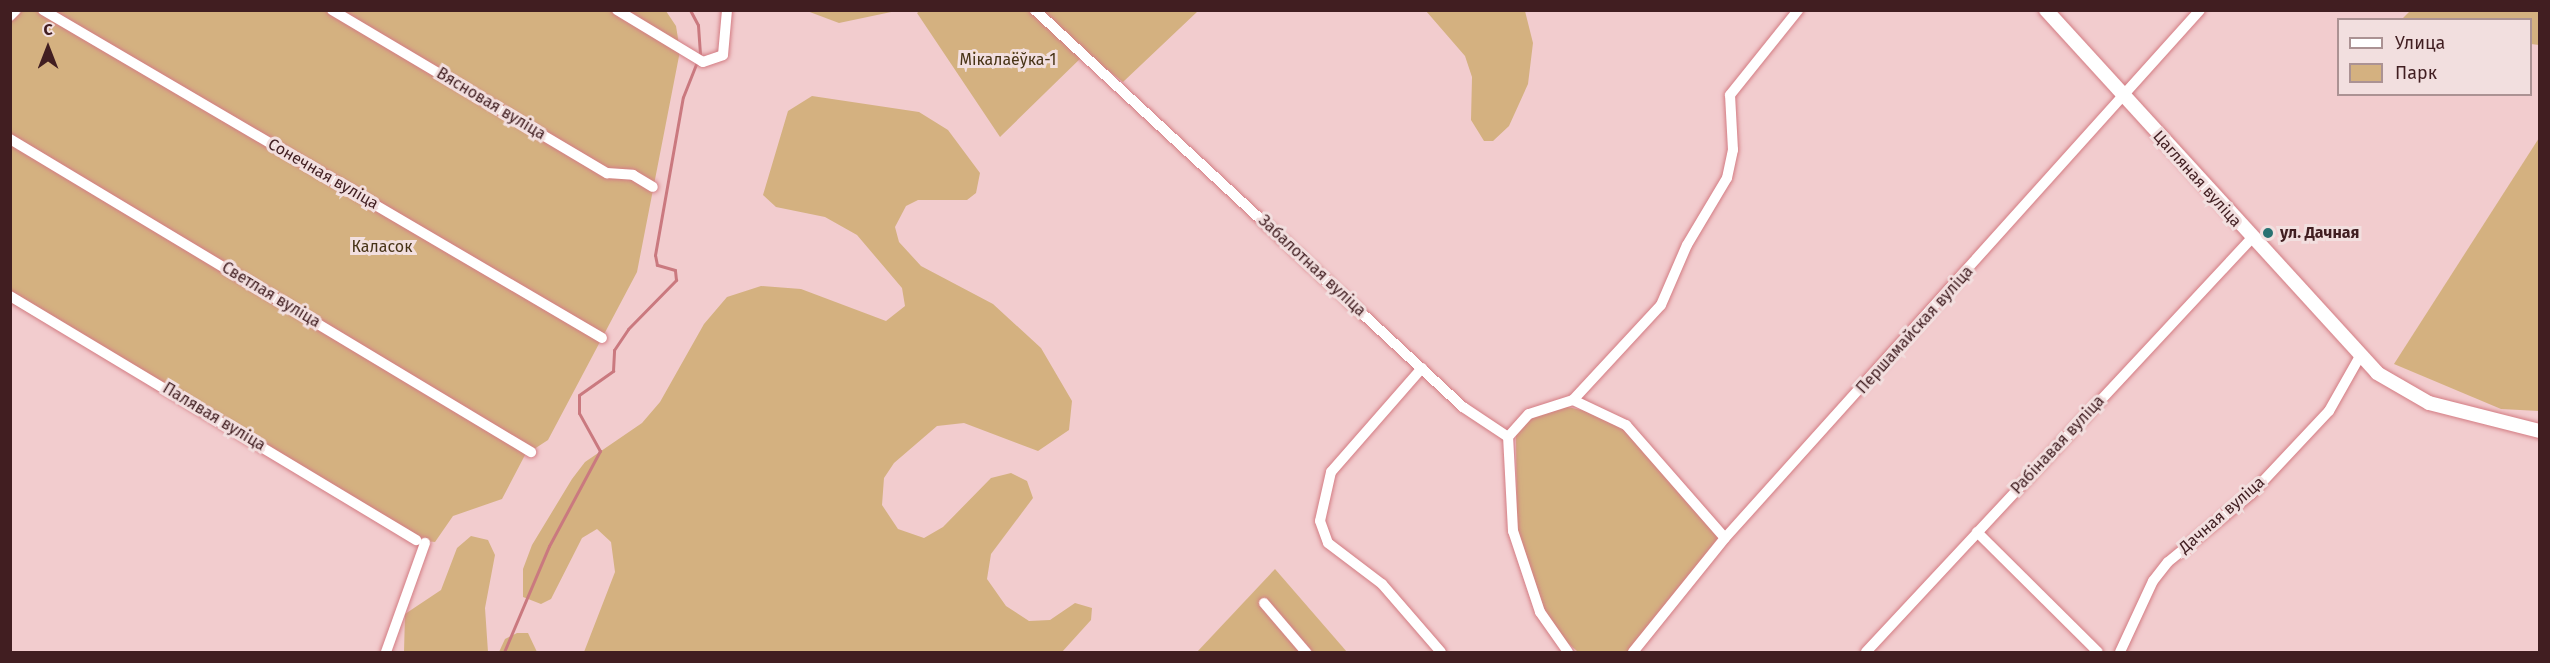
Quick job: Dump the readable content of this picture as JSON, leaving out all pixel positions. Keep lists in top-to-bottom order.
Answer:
{
  "streets": {
    "street": [
      "Вясновая вуліца",
      "Сонечная вуліца",
      "Цагляная вуліца",
      "Забалотная вуліца",
      "Светлая вуліца",
      "Першамайская вуліца",
      "Палявая вуліца",
      "Рабінавая вуліца",
      "Дачная вуліца"
    ]
  },
  "crossings": [
    ["Цагляная вуліца", "Першамайская вуліца"],
    ["Цагляная вуліца", "Рабінавая вуліца"],
    ["Цагляная вуліца", "Дачная вуліца"]
  ],
  "parks": ["Мікалаёўка-1", "Каласок"],
  "places": ["ул. Дачная"],
  "legend": ["Улица", "Парк"],
  "north": "top"
}
